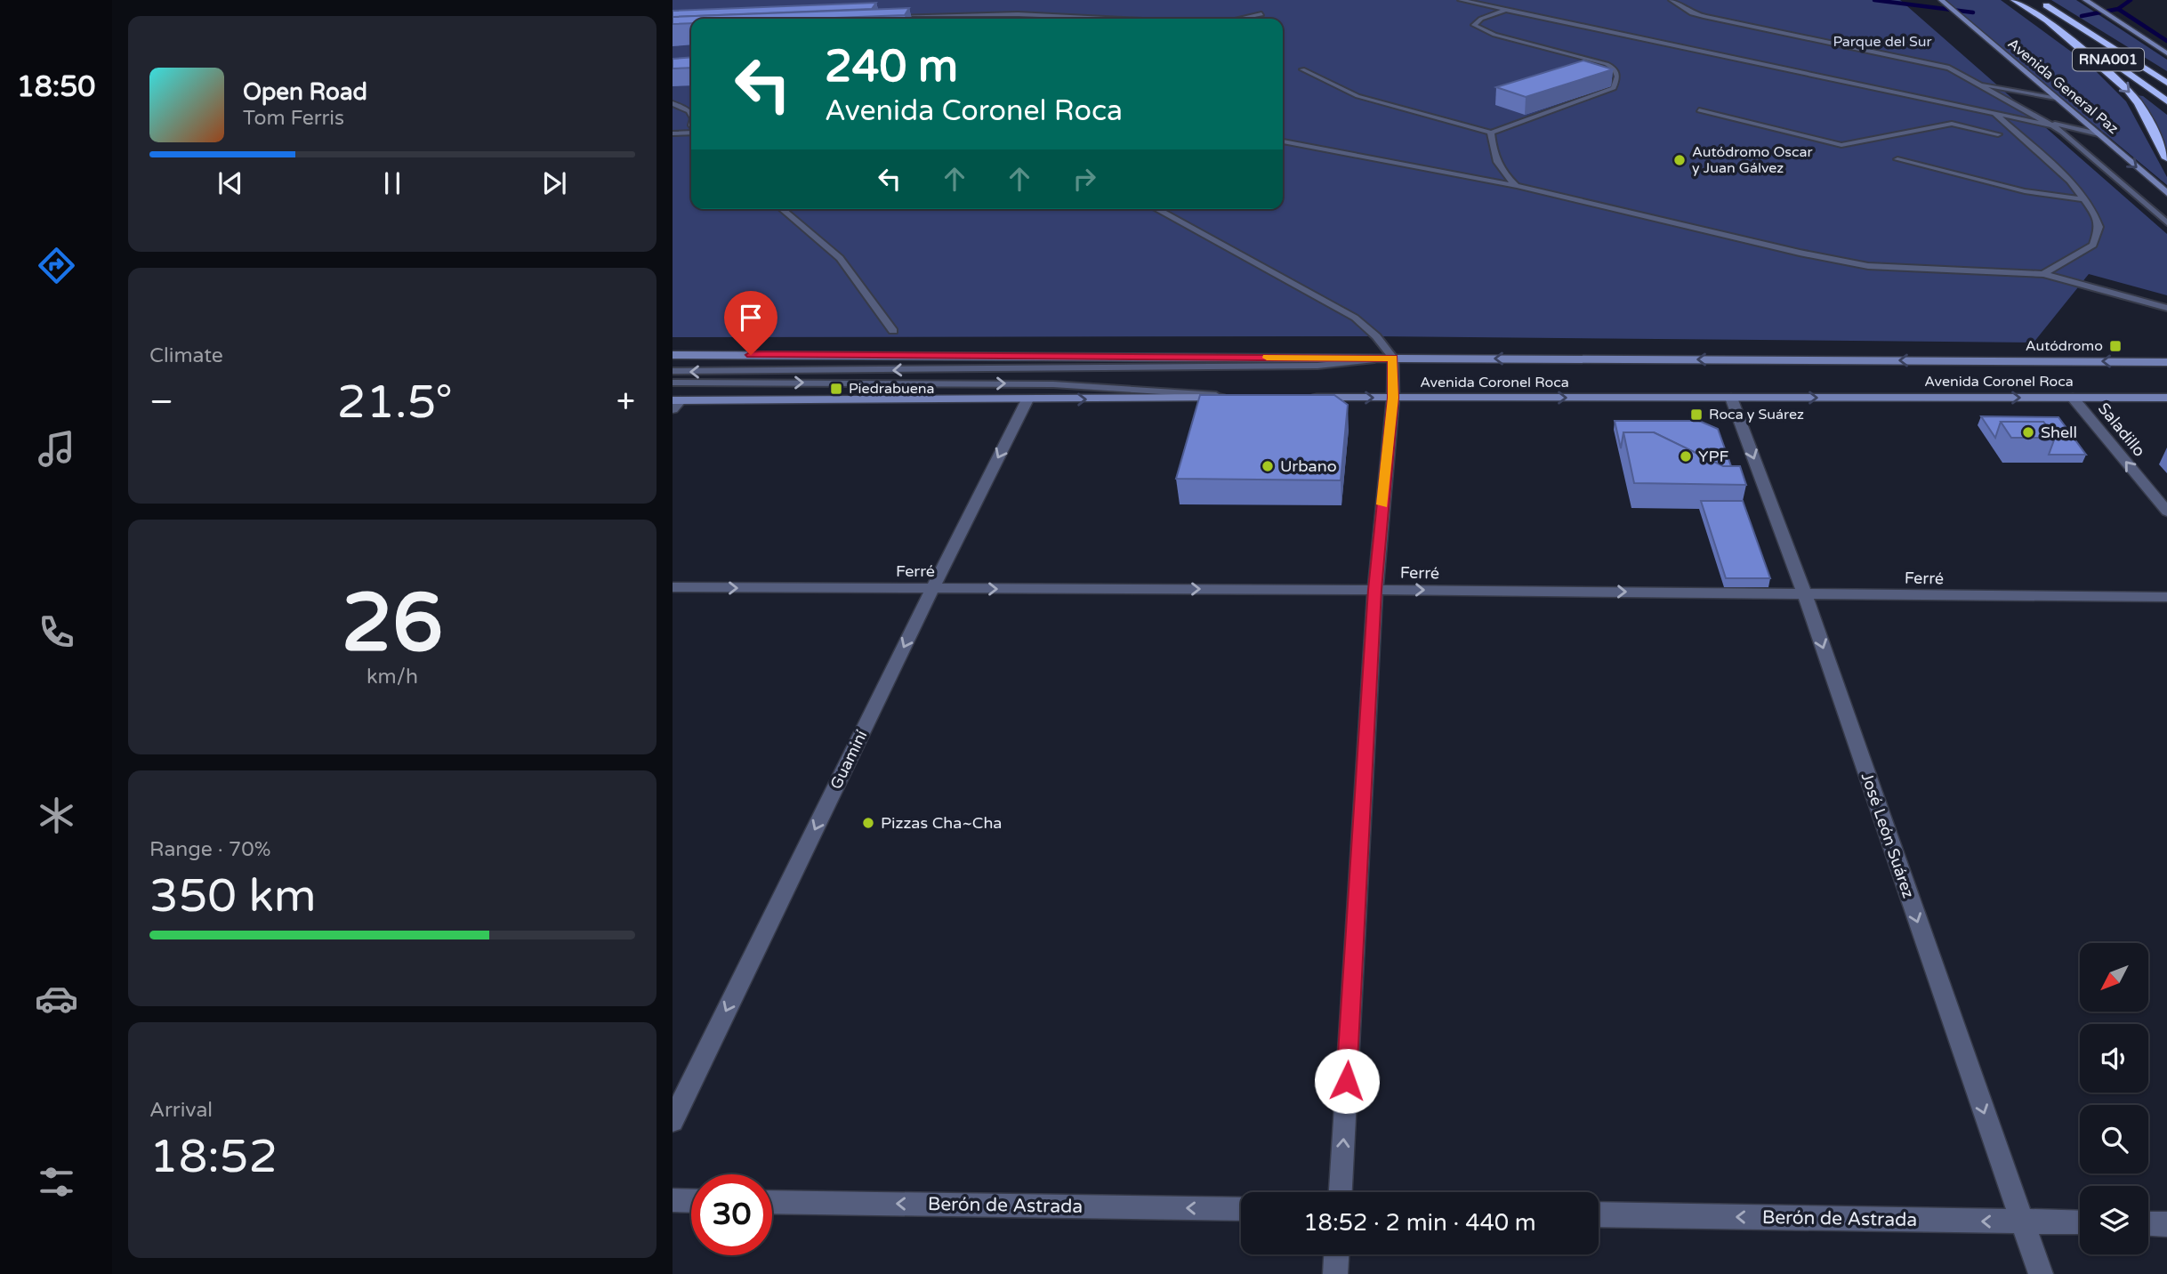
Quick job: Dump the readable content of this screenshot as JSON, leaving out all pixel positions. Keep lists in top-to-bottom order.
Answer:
{
  "streets": {
    "highway": ["RNA001"],
    "main road": ["Avenida General Paz", "Avenida Coronel Roca"],
    "street": [
      "Saladillo",
      "Ferré",
      "Guaminí",
      "José León Suárez",
      "Berón de Astrada"
    ]
  },
  "crossings": [
    ["Avenida Coronel Roca", "Saladillo"],
    ["Avenida Coronel Roca", "José León Suárez"],
    ["Ferré", "Guaminí"],
    ["Ferré", "José León Suárez"],
    ["José León Suárez", "Berón de Astrada"]
  ],
  "one_way": [
    "Saladillo",
    "Ferré",
    "Guaminí",
    "José León Suárez",
    "Berón de Astrada"
  ],
  "parks": ["Parque del Sur"],
  "places": {
    "other": [
      "Autódromo Oscar y Juan Gálvez",
      "Shell",
      "YPF",
      "Urbano",
      "Pizzas Cha~Cha"
    ],
    "transit": ["Autódromo", "Piedrabuena", "Roca y Suárez"]
  },
  "north": "bottom left",
  "page": {
    "tabs": "18:50",
    "turn": ["240 m", "Avenida Coronel Roca"],
    "song": ["Open Road", "Tom Ferris"],
    "tile": [
      "Climate",
      ["26", "km/h"],
      ["Range · 70%", "350 km"],
      ["Arrival", "18:52"]
    ],
    "heat": ["−", "21.5°", "+"],
    "limit": "30",
    "trip": "18:52 · 2 min · 440 m"
  }
}
